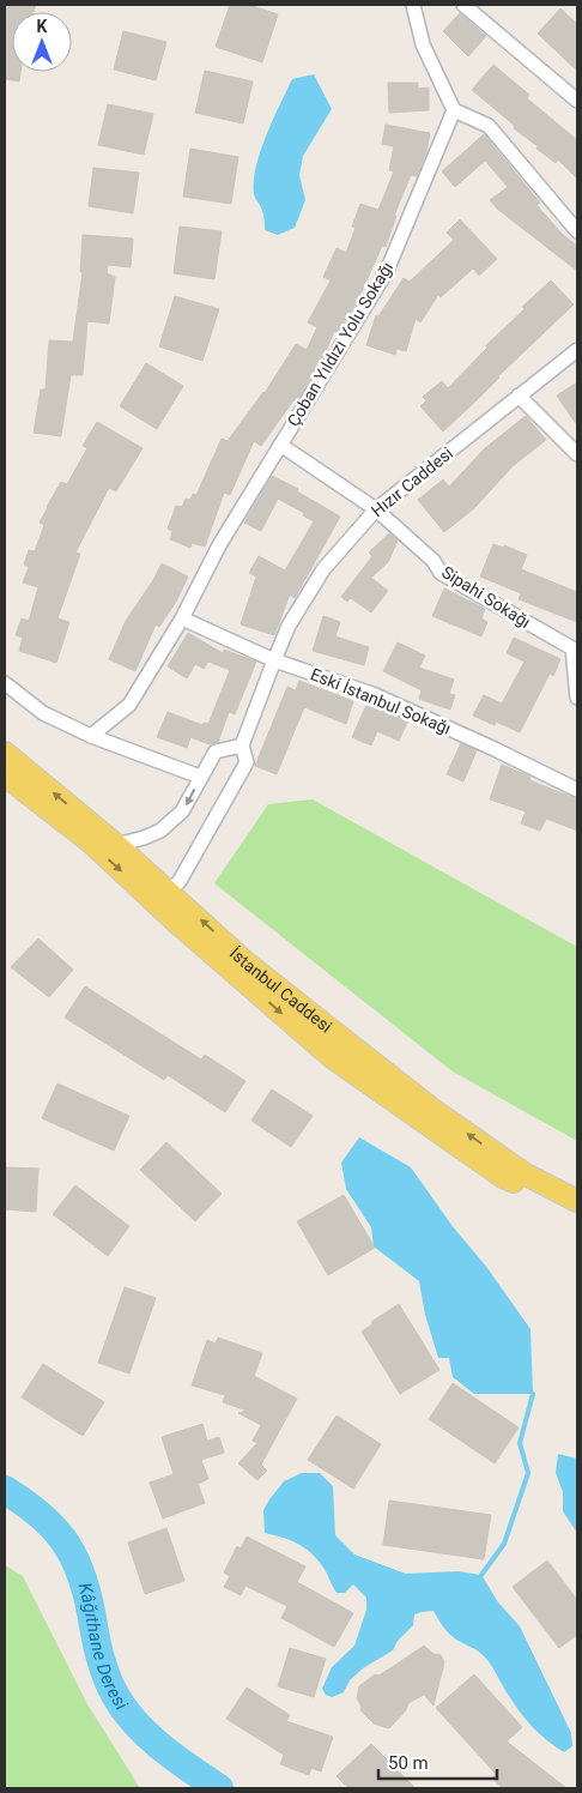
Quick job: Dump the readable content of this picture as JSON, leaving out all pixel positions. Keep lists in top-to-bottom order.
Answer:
{
  "streets": {
    "main road": ["İstanbul Caddesi"],
    "street": [
      "Çoban Yıldızı Yolu Sokağı",
      "Hızır Caddesi",
      "Sipahi Sokağı",
      "Eski İstanbul Sokağı"
    ]
  },
  "crossings": [
    ["Çoban Yıldızı Yolu Sokağı", "Sipahi Sokağı"],
    ["Çoban Yıldızı Yolu Sokağı", "Eski İstanbul Sokağı"],
    ["Hızır Caddesi", "Sipahi Sokağı"],
    ["Hızır Caddesi", "Eski İstanbul Sokağı"],
    ["Hızır Caddesi", "İstanbul Caddesi"]
  ],
  "water": ["Kâğıthane Deresi"],
  "scale_bar": "50 m",
  "north": "top"
}
